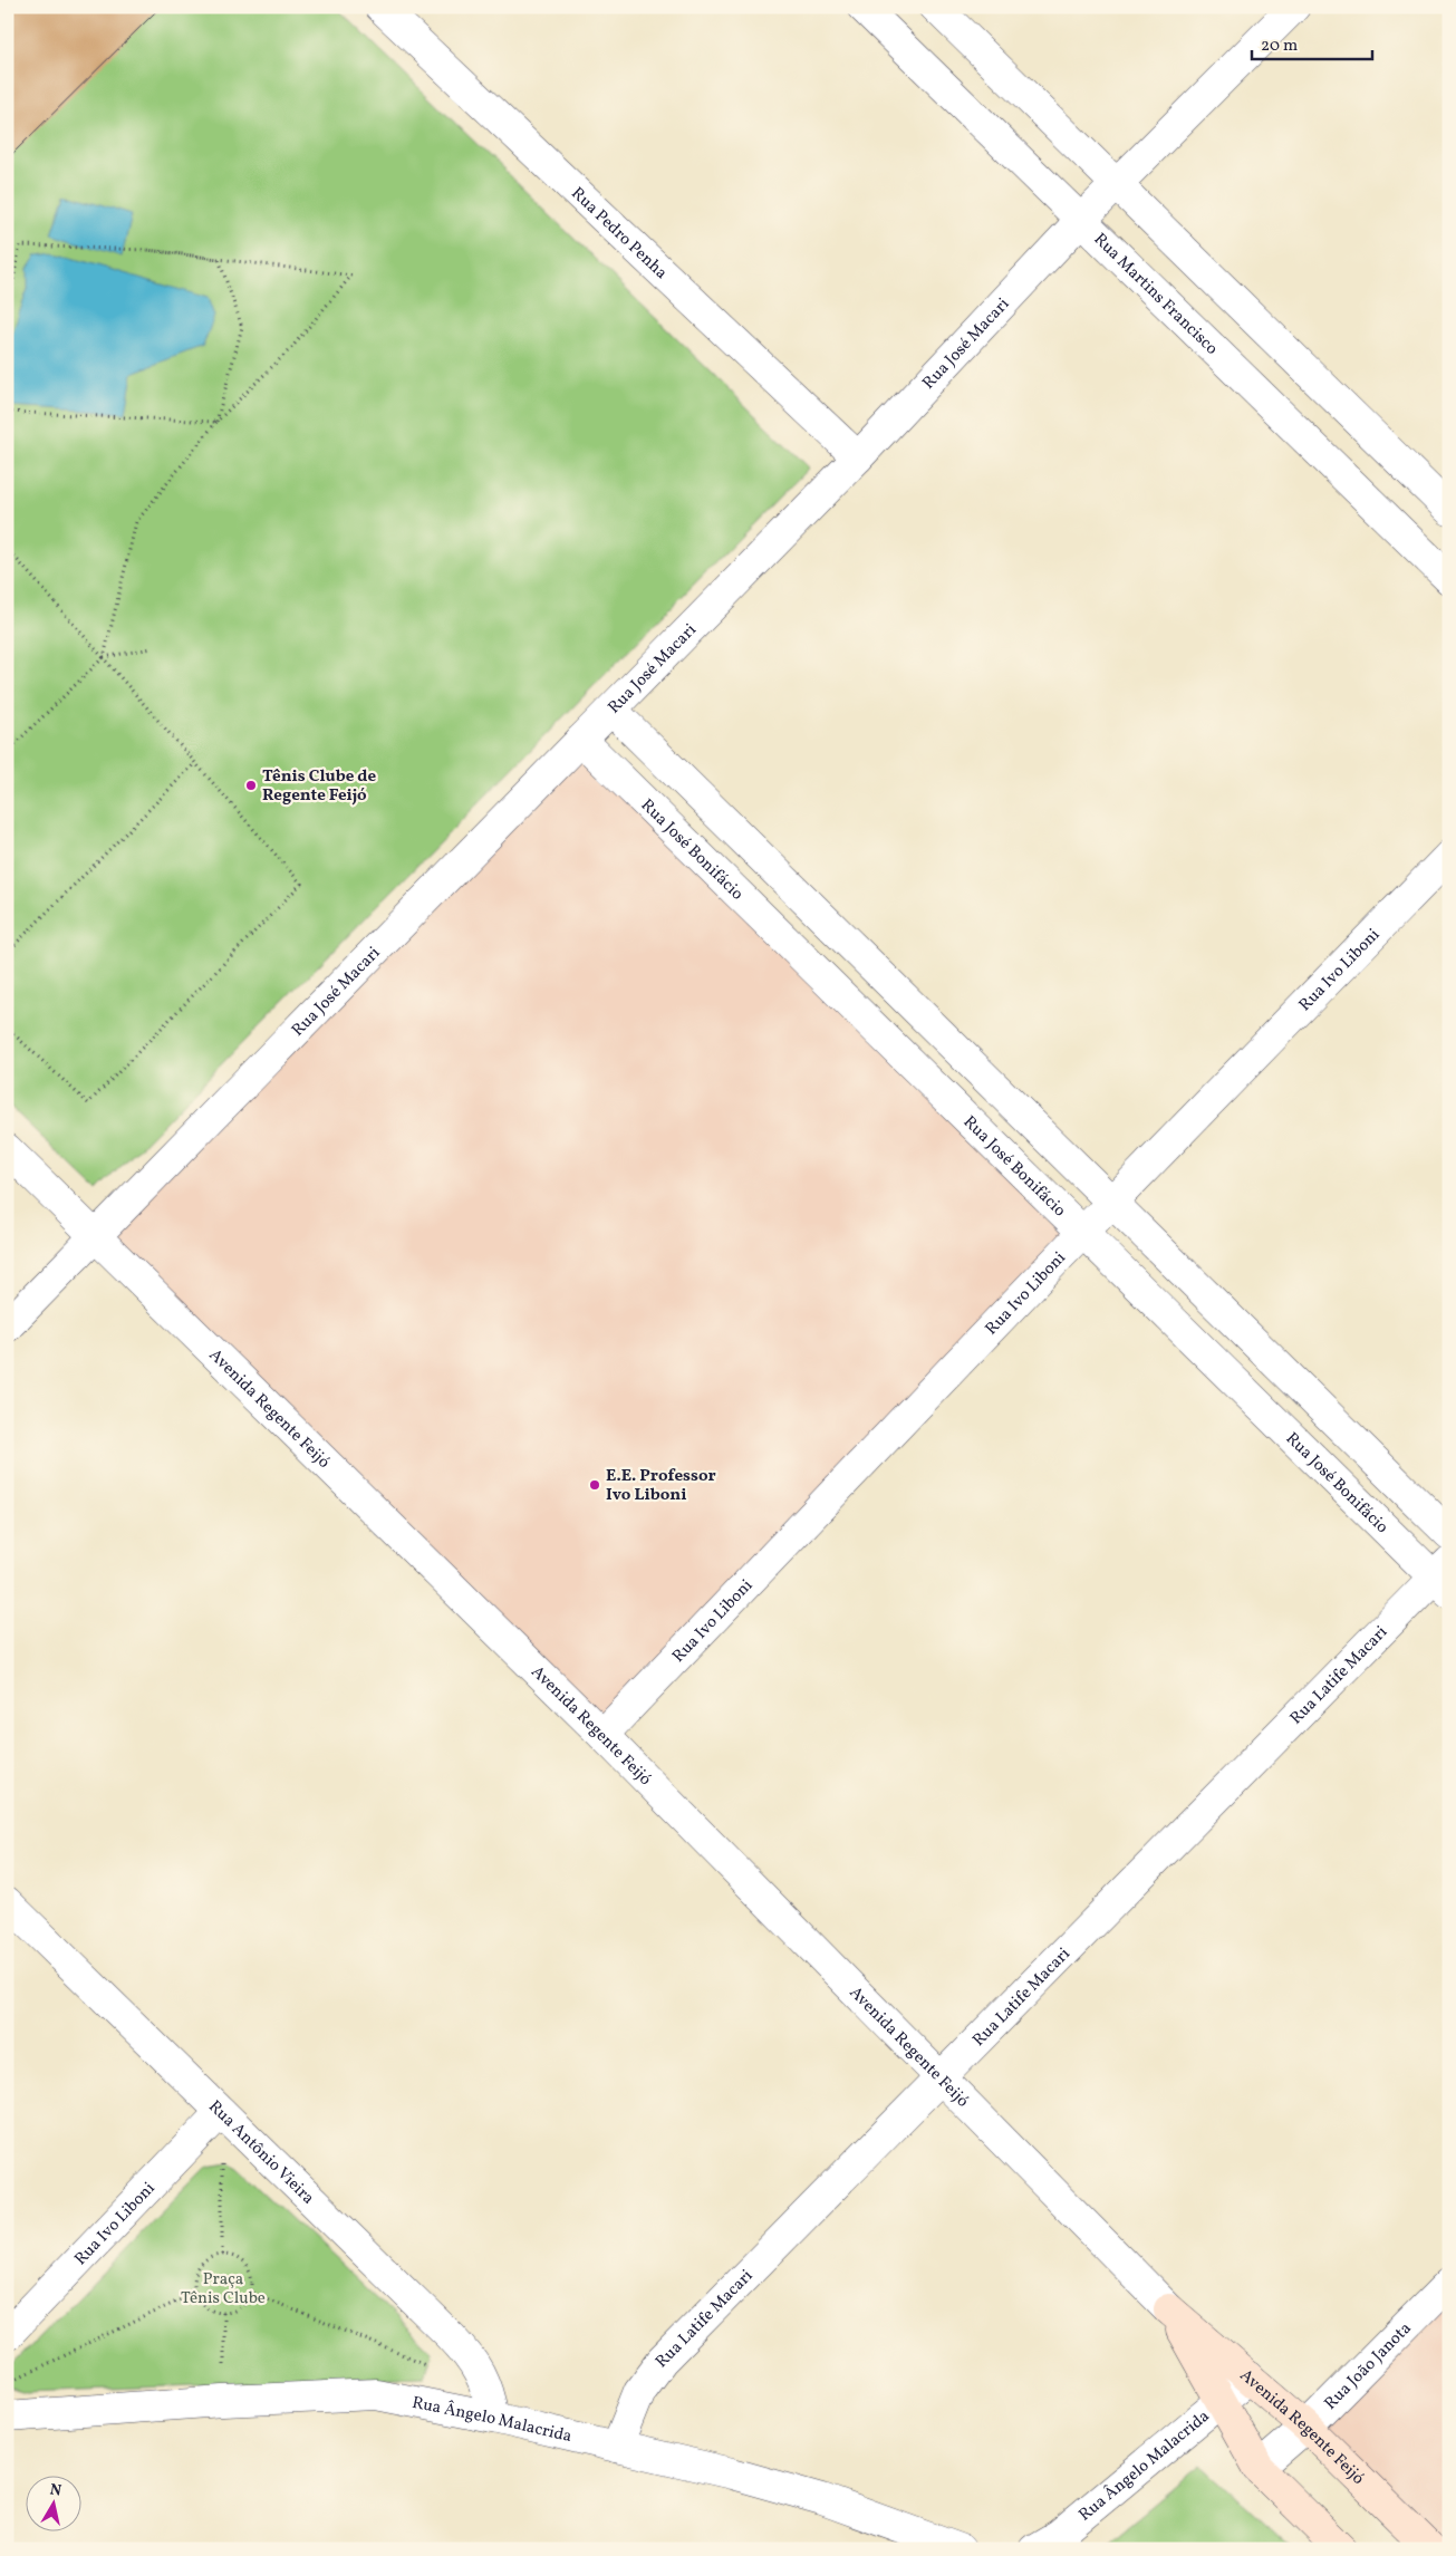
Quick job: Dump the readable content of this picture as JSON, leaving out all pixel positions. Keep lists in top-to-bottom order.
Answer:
{
  "streets": {
    "street": [
      "Rua Pedro Penha",
      "Rua Martins Francisco",
      "Rua José Macari",
      "Rua José Bonifácio",
      "Rua Ivo Liboni",
      "Avenida Regente Feijó",
      "Rua Latife Macari",
      "Rua Antônio Vieira",
      "Rua João Janota",
      "Rua Ângelo Malacrida"
    ]
  },
  "crossings": [
    ["Rua Pedro Penha", "Rua José Macari"],
    ["Rua Martins Francisco", "Rua José Macari"],
    ["Rua José Macari", "Rua José Bonifácio"],
    ["Rua José Macari", "Avenida Regente Feijó"],
    ["Rua José Bonifácio", "Rua Ivo Liboni"],
    ["Rua José Bonifácio", "Rua Latife Macari"],
    ["Rua Ivo Liboni", "Avenida Regente Feijó"],
    ["Rua Ivo Liboni", "Rua Antônio Vieira"],
    ["Avenida Regente Feijó", "Rua Latife Macari"],
    ["Avenida Regente Feijó", "Rua João Janota"],
    ["Avenida Regente Feijó", "Rua Ângelo Malacrida"],
    ["Rua Latife Macari", "Rua Ângelo Malacrida"],
    ["Rua Antônio Vieira", "Rua Ângelo Malacrida"]
  ],
  "parks": ["Praça Tênis Clube"],
  "places": ["Tênis Clube de Regente Feijó", "E.E. Professor Ivo Liboni"],
  "scale_bar": "20 m",
  "north": "top"
}
